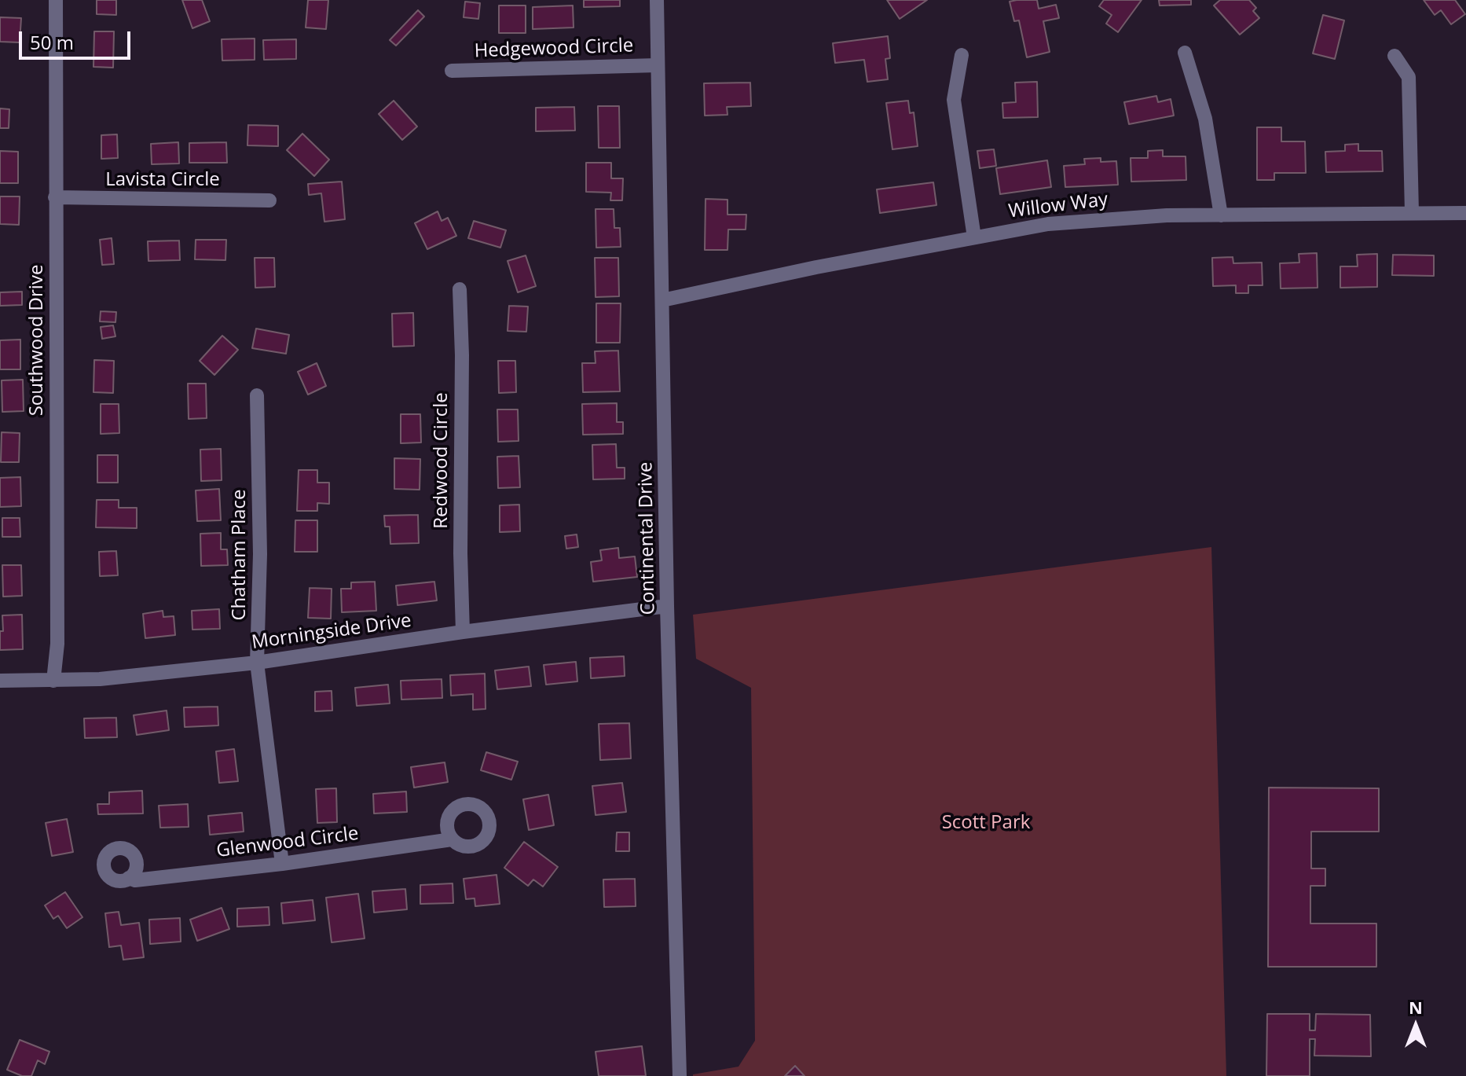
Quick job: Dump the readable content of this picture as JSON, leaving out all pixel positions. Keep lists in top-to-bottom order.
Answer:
{
  "streets": {
    "street": [
      "Hedgewood Circle",
      "Lavista Circle",
      "Willow Way",
      "Southwood Drive",
      "Redwood Circle",
      "Continental Drive",
      "Chatham Place",
      "Morningside Drive",
      "Glenwood Circle"
    ]
  },
  "crossings": [
    ["Hedgewood Circle", "Continental Drive"],
    ["Lavista Circle", "Southwood Drive"],
    ["Willow Way", "Continental Drive"],
    ["Southwood Drive", "Morningside Drive"],
    ["Redwood Circle", "Morningside Drive"],
    ["Continental Drive", "Morningside Drive"],
    ["Chatham Place", "Morningside Drive"],
    ["Chatham Place", "Glenwood Circle"]
  ],
  "parks": ["Scott Park"],
  "scale_bar": "50 m",
  "north": "top"
}
